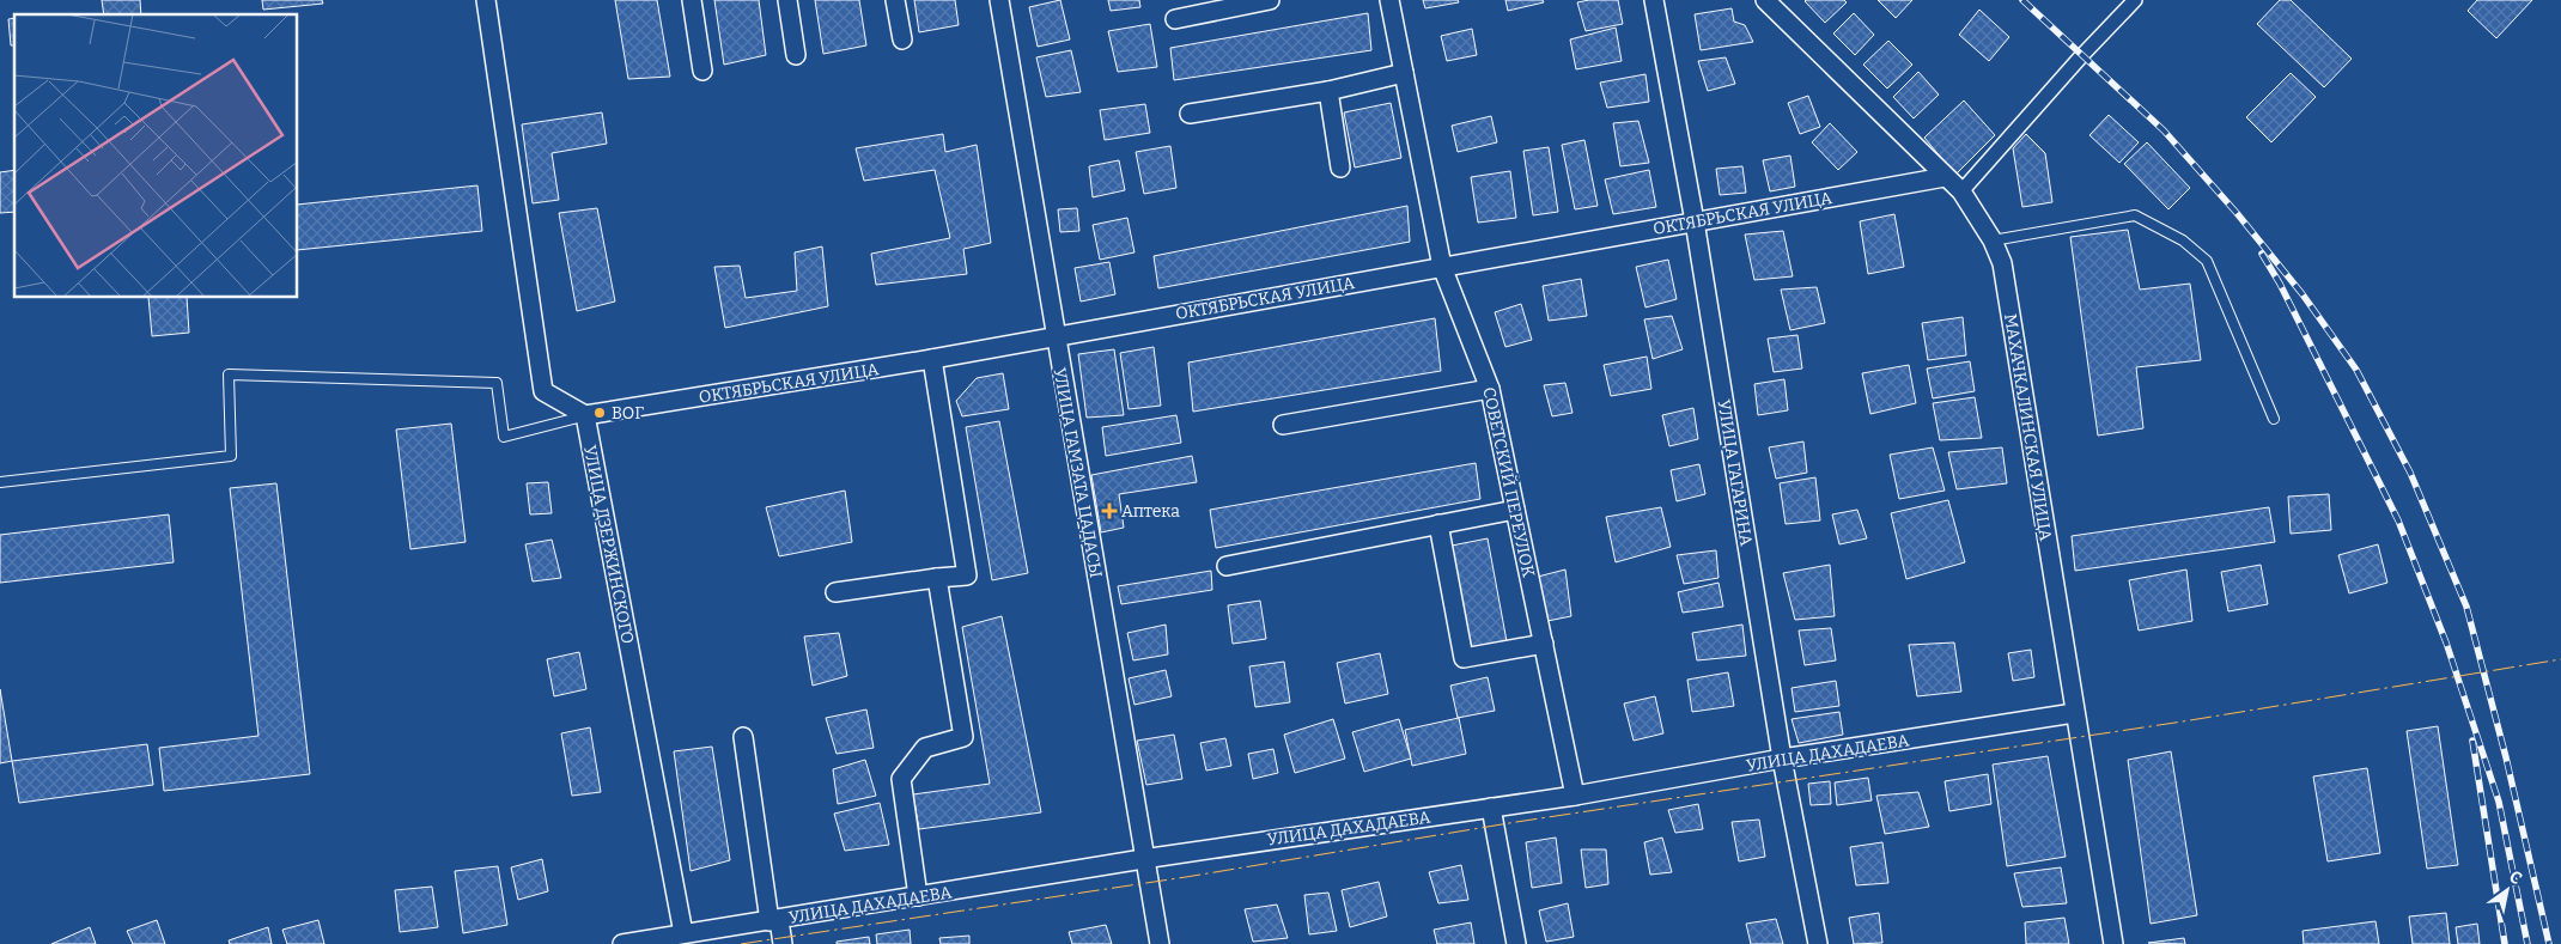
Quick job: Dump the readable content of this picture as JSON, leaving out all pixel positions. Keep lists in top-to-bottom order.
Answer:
{
  "streets": {
    "street": [
      "ОКТЯБРЬСКАЯ УЛИЦА",
      "МАХАЧКАЛИНСКАЯ УЛИЦА",
      "УЛИЦА ГАМЗАТА ЦАДАСЫ",
      "УЛИЦА ГАГАРИНА",
      "СОВЕТСКИЙ ПЕРЕУЛОК",
      "УЛИЦА ДЗЕРЖИНСКОГО",
      "УЛИЦА ДАХАДАЕВА"
    ]
  },
  "crossings": [
    ["ОКТЯБРЬСКАЯ УЛИЦА", "МАХАЧКАЛИНСКАЯ УЛИЦА"],
    ["ОКТЯБРЬСКАЯ УЛИЦА", "УЛИЦА ГАМЗАТА ЦАДАСЫ"],
    ["ОКТЯБРЬСКАЯ УЛИЦА", "УЛИЦА ГАГАРИНА"],
    ["ОКТЯБРЬСКАЯ УЛИЦА", "СОВЕТСКИЙ ПЕРЕУЛОК"],
    ["ОКТЯБРЬСКАЯ УЛИЦА", "УЛИЦА ДЗЕРЖИНСКОГО"],
    ["МАХАЧКАЛИНСКАЯ УЛИЦА", "УЛИЦА ДАХАДАЕВА"],
    ["УЛИЦА ГАМЗАТА ЦАДАСЫ", "УЛИЦА ДАХАДАЕВА"],
    ["УЛИЦА ГАГАРИНА", "УЛИЦА ДАХАДАЕВА"],
    ["СОВЕТСКИЙ ПЕРЕУЛОК", "УЛИЦА ДАХАДАЕВА"],
    ["УЛИЦА ДЗЕРЖИНСКОГО", "УЛИЦА ДАХАДАЕВА"]
  ],
  "places": {
    "other": ["ВОГ"],
    "health": ["Аптека"]
  },
  "north": "top right"
}
